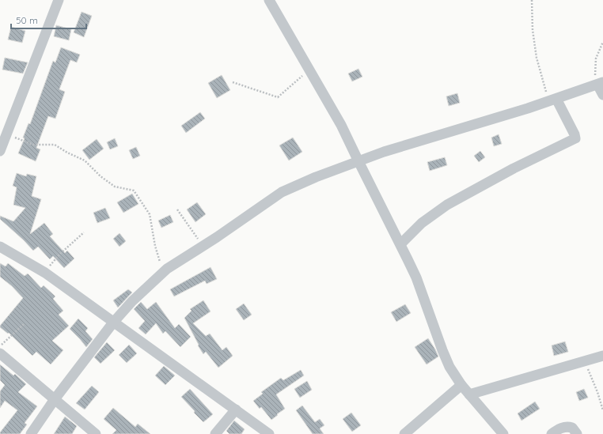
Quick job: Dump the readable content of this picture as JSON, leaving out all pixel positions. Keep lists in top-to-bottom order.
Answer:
{
  "scale_bar": "50 m"
}
